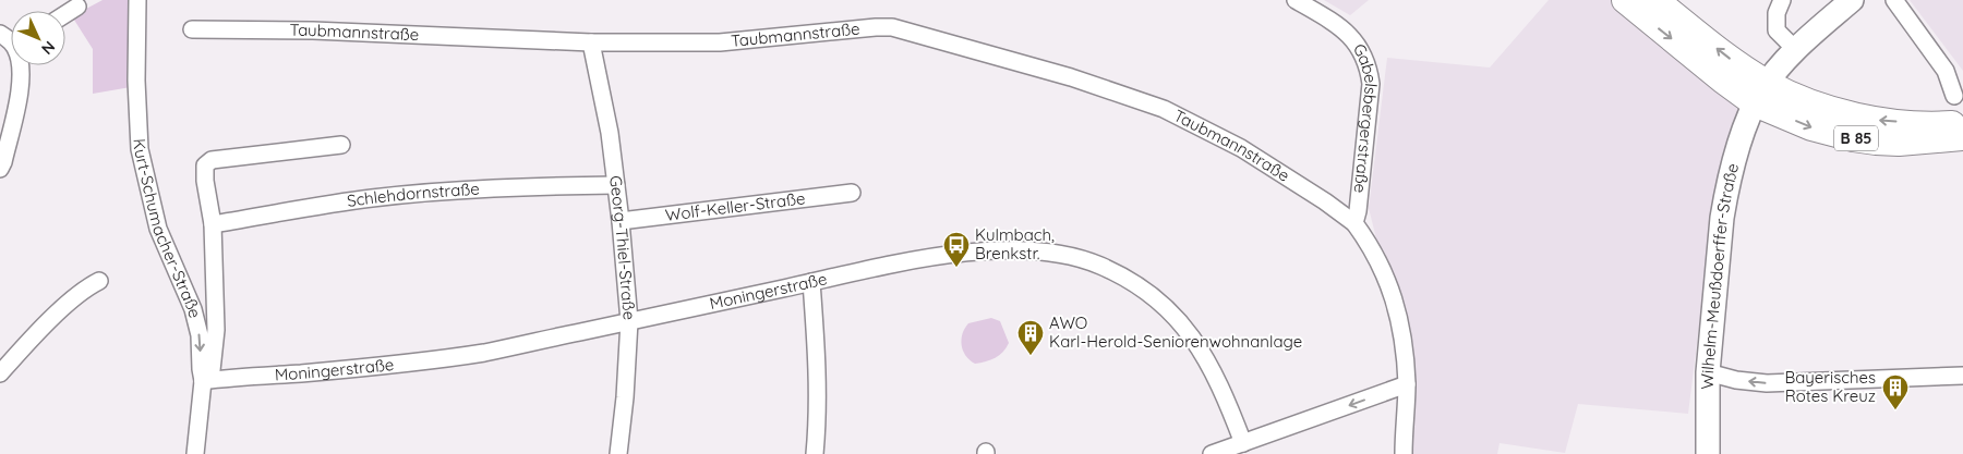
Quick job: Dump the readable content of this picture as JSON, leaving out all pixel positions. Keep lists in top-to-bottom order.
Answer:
{
  "streets": {
    "main road": ["B 85"],
    "street": [
      "Taubmannstraße",
      "Gabelsbergerstraße",
      "Schlehdornstraße",
      "Wolf-Keller-Straße",
      "Kurt-Schumacher-Straße",
      "Georg-Thiel-Straße",
      "Wilhelm-Meußdoerffer-Straße",
      "Moningerstraße"
    ]
  },
  "crossings": [
    ["Taubmannstraße", "Gabelsbergerstraße"],
    ["Taubmannstraße", "Georg-Thiel-Straße"],
    ["B 85", "Wilhelm-Meußdoerffer-Straße"],
    ["Schlehdornstraße", "Georg-Thiel-Straße"],
    ["Wolf-Keller-Straße", "Georg-Thiel-Straße"],
    ["Kurt-Schumacher-Straße", "Moningerstraße"],
    ["Georg-Thiel-Straße", "Moningerstraße"]
  ],
  "places": {
    "bus stop": ["Kulmbach, Brenkstr."],
    "building": ["AWO Karl-Herold-Seniorenwohnanlage", "Bayerisches Rotes Kreuz"]
  },
  "north": "bottom right"
}
